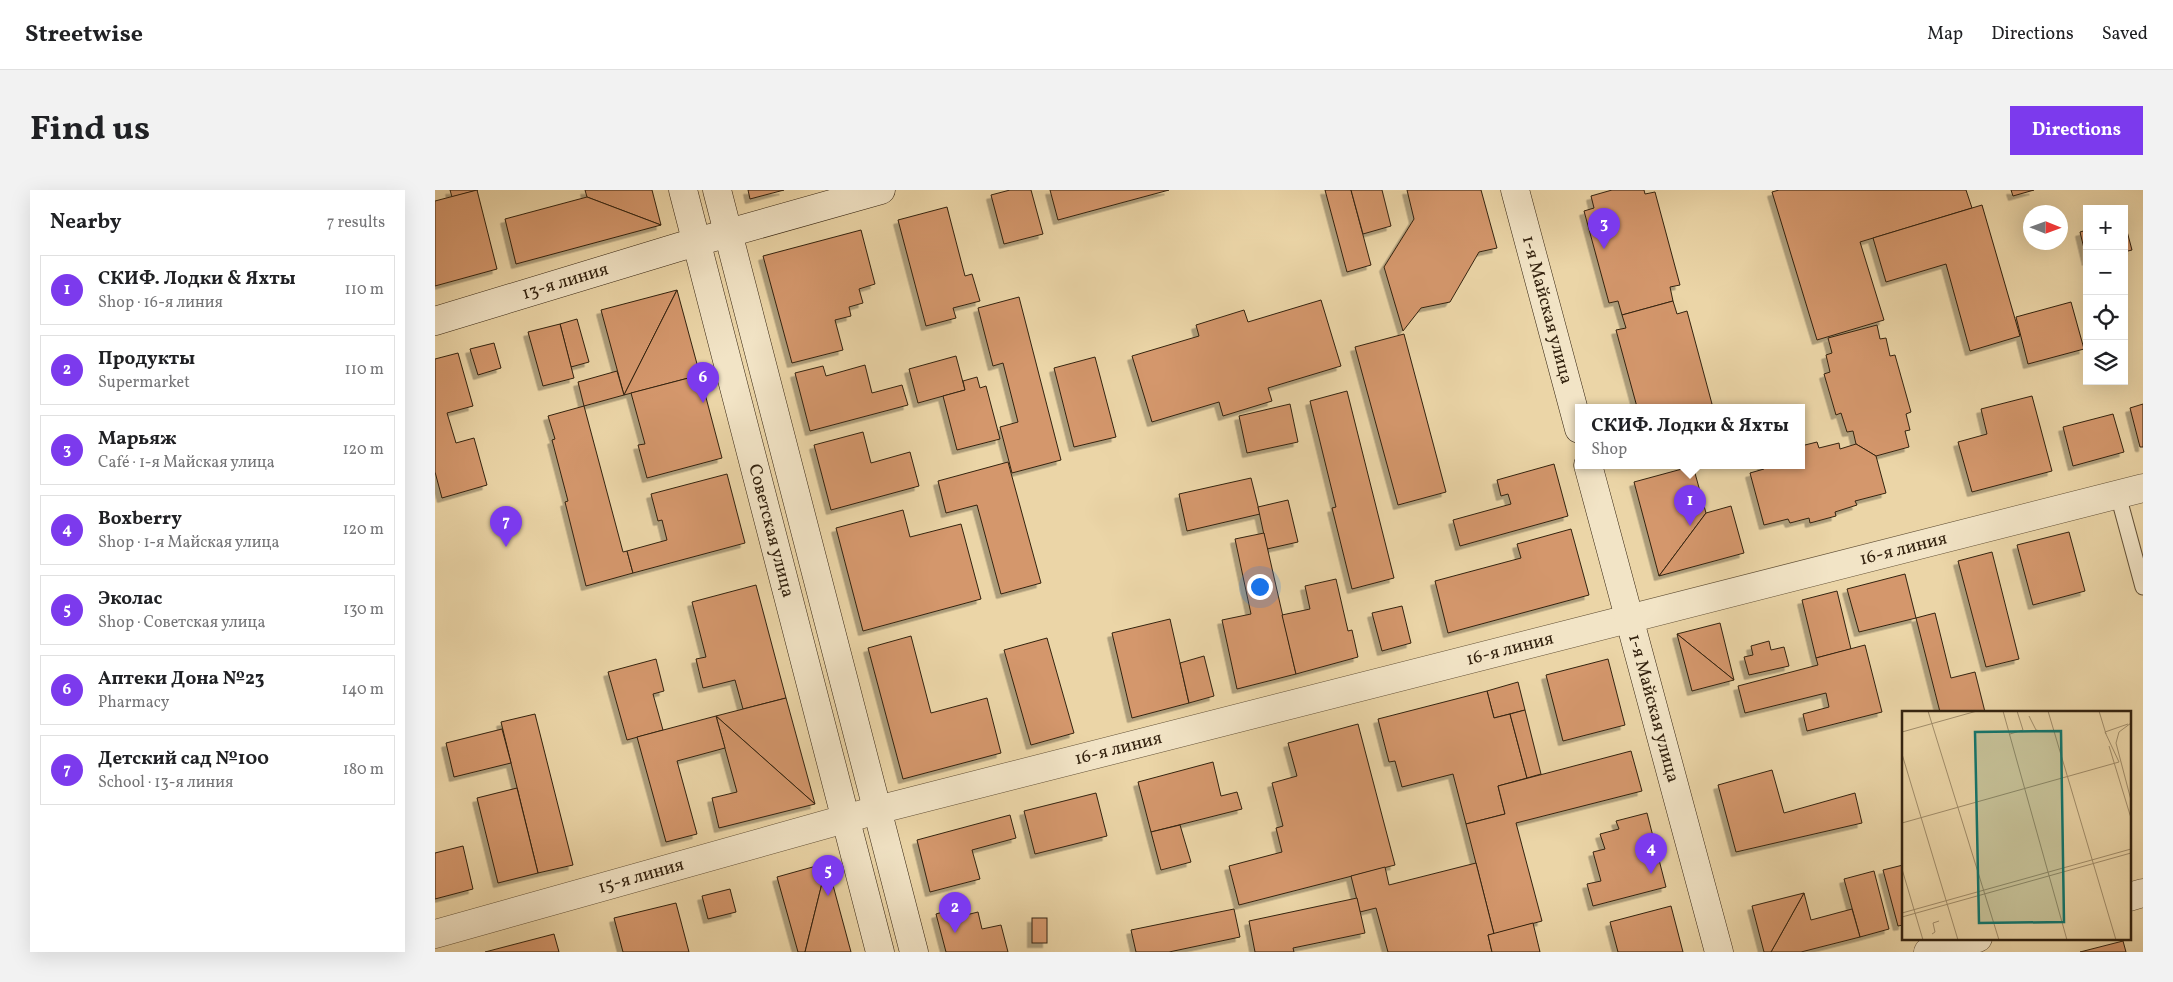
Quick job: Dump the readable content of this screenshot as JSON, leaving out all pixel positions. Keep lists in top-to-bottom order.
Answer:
{
  "streets": {
    "street": [
      "13-я линия",
      "1-я Майская улица",
      "Советская улица",
      "16-я линия",
      "15-я линия"
    ]
  },
  "crossings": [
    ["13-я линия", "Советская улица"],
    ["1-я Майская улица", "16-я линия"],
    ["Советская улица", "16-я линия"],
    ["Советская улица", "15-я линия"]
  ],
  "north": "right",
  "page": {
    "header": "Streetwise",
    "nav": ["Map", "Directions", "Saved"],
    "title": "Find us",
    "buttons": "Directions",
    "heading": ["Nearby", "7 results"],
    "map_buttons": ["+", "−"],
    "pins": [
      "3",
      "6",
      "1",
      "7",
      "4",
      "5",
      "2"
    ],
    "list": [
      {
        "mark": "1",
        "name": "СКИФ. Лодки & Яхты",
        "note": "Shop · 16-я линия",
        "value": "110 m"
      },
      {
        "mark": "2",
        "name": "Продукты",
        "note": "Supermarket",
        "value": "110 m"
      },
      {
        "mark": "3",
        "name": "Марьяж",
        "note": "Café · 1-я Майская улица",
        "value": "120 m"
      },
      {
        "mark": "4",
        "name": "Boxberry",
        "note": "Shop · 1-я Майская улица",
        "value": "120 m"
      },
      {
        "mark": "5",
        "name": "Эколас",
        "note": "Shop · Советская улица",
        "value": "130 m"
      },
      {
        "mark": "6",
        "name": "Аптеки Дона №23",
        "note": "Pharmacy",
        "value": "140 m"
      },
      {
        "mark": "7",
        "name": "Детский сад №100",
        "note": "School · 13-я линия",
        "value": "180 m"
      }
    ],
    "popup": ["СКИФ. Лодки & Яхты", "Shop"]
  }
}
